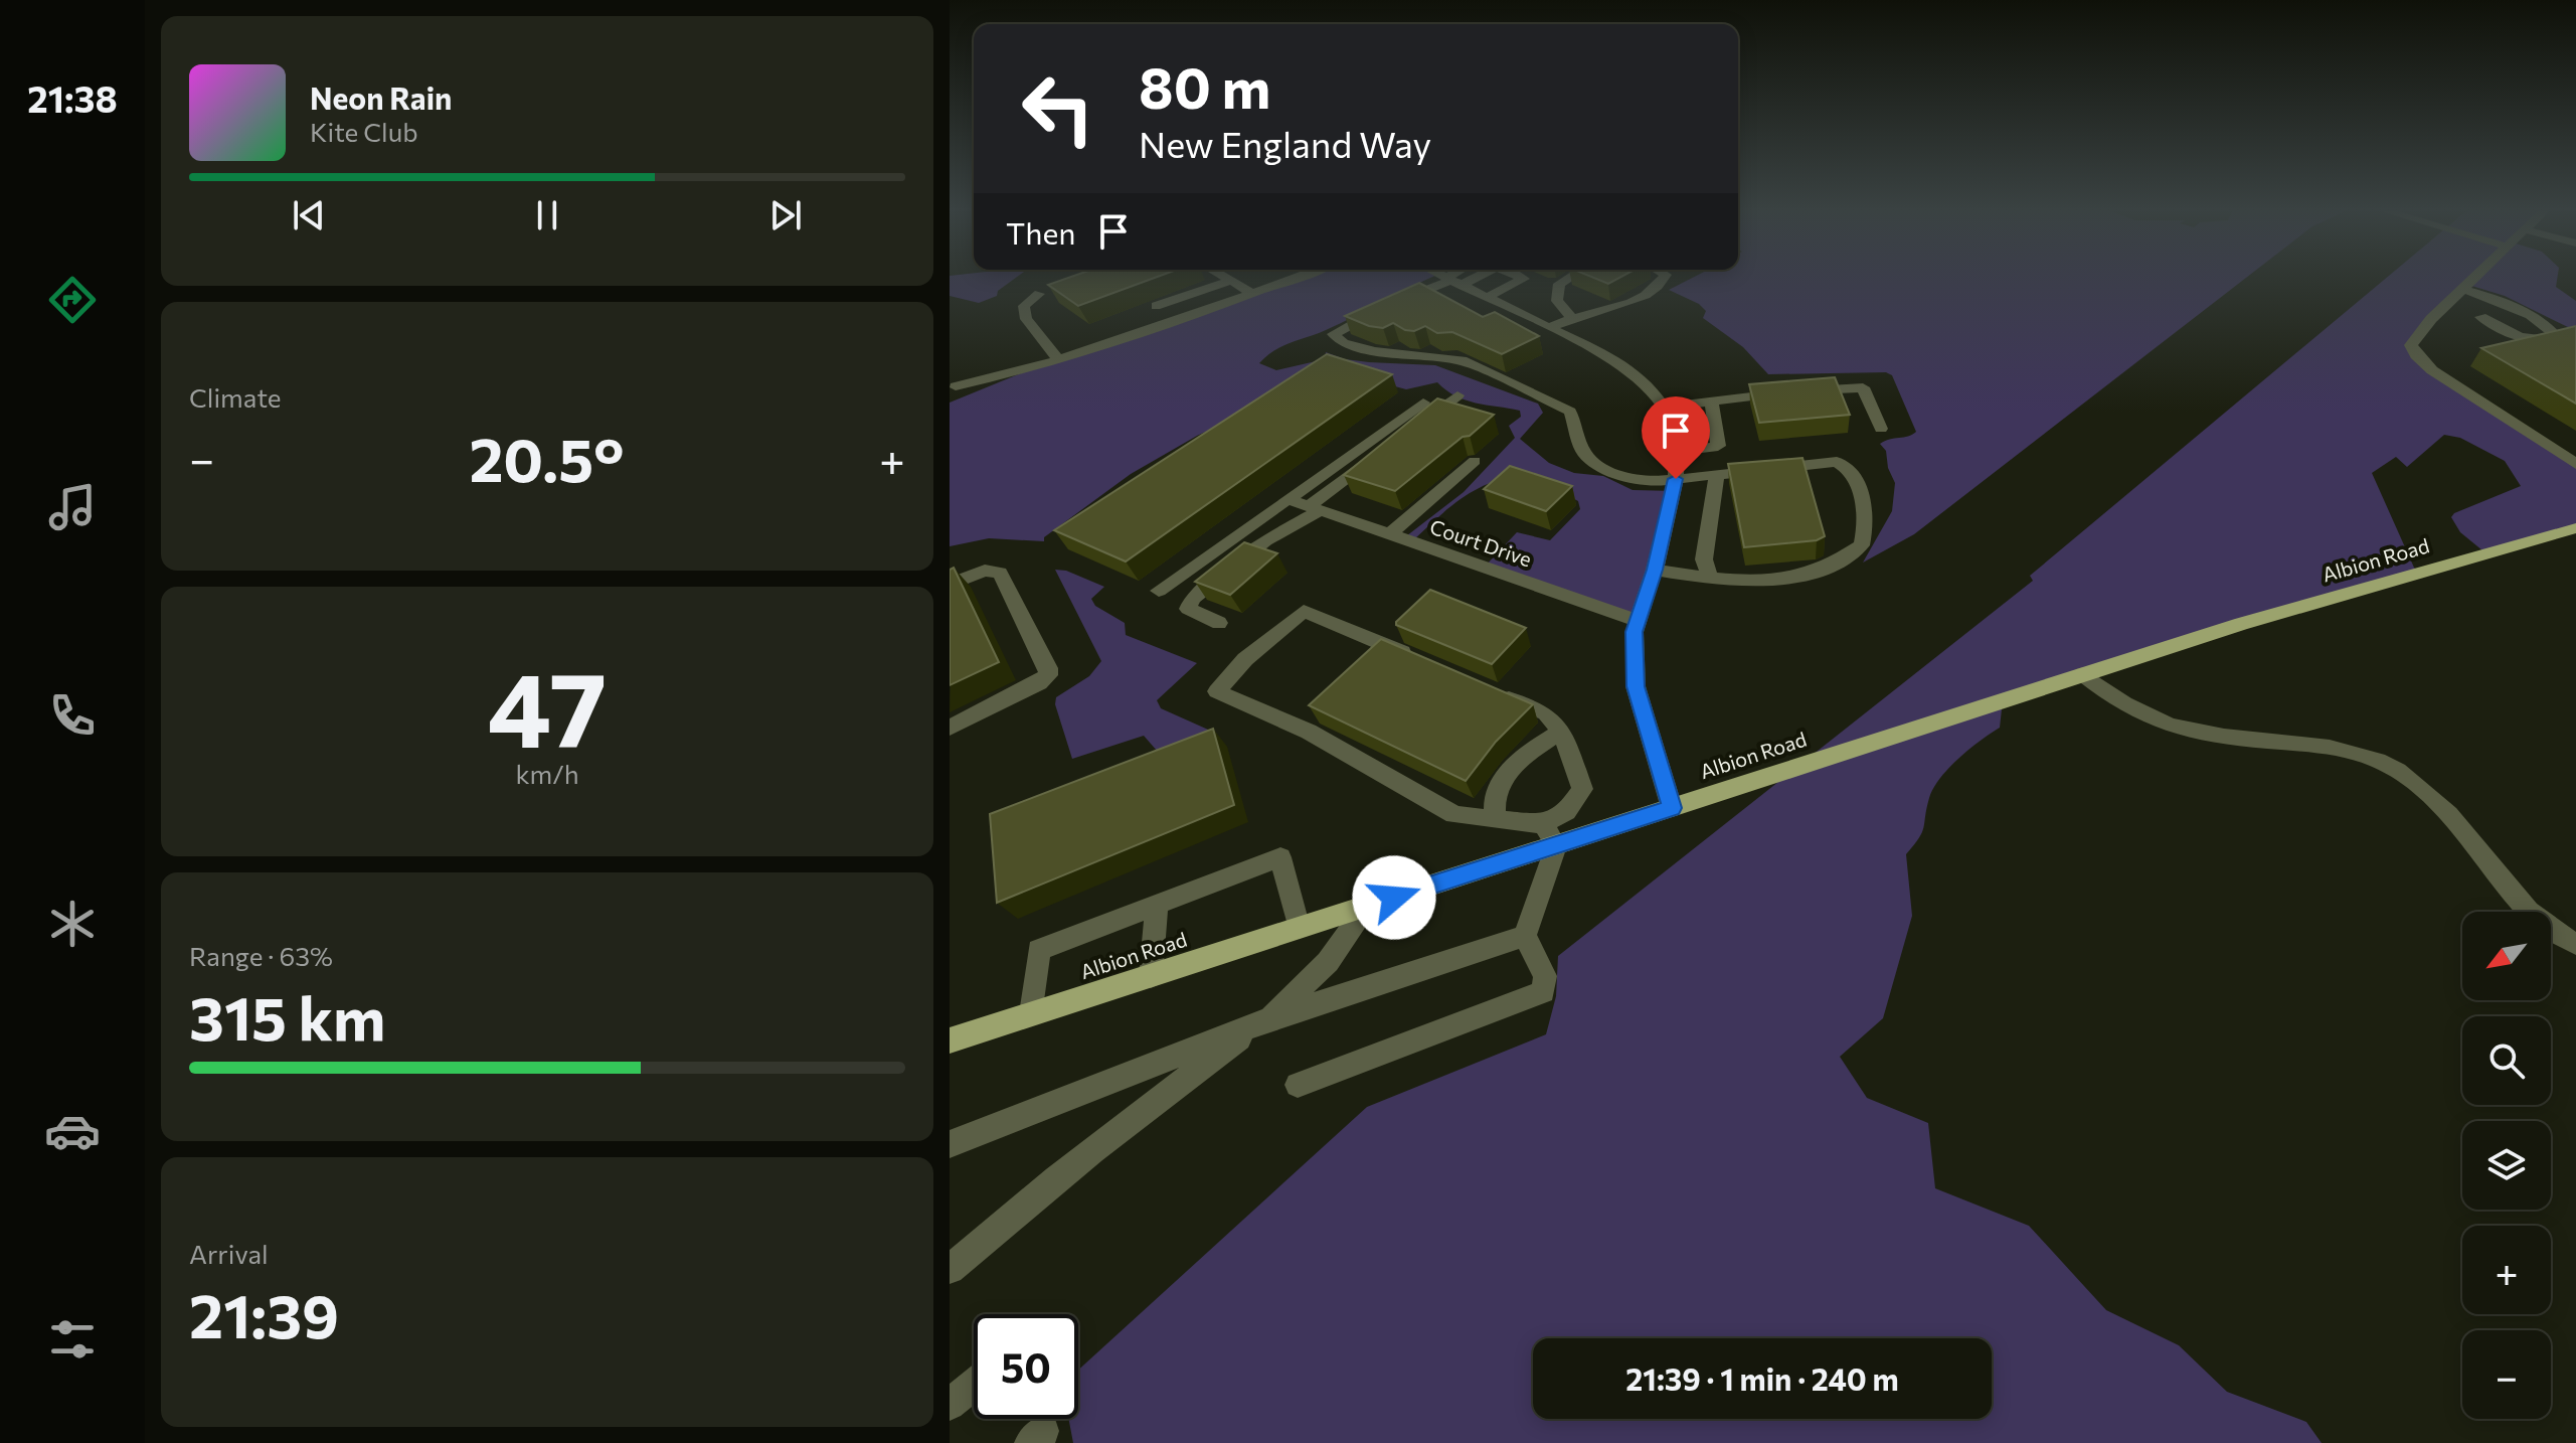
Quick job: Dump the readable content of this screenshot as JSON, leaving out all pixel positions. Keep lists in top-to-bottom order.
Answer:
{
  "streets": {
    "main road": ["Albion Road"],
    "street": ["Court Drive"]
  },
  "north": "bottom left",
  "page": {
    "tabs": "21:38",
    "turn": ["80 m", "New England Way"],
    "song": ["Neon Rain", "Kite Club"],
    "then": "Then",
    "tile": [
      "Climate",
      ["47", "km/h"],
      ["Range · 63%", "315 km"],
      ["Arrival", "21:39"]
    ],
    "heat": ["−", "20.5°", "+"],
    "map_buttons": ["+", "−"],
    "limit": "50",
    "trip": "21:39 · 1 min · 240 m"
  }
}
